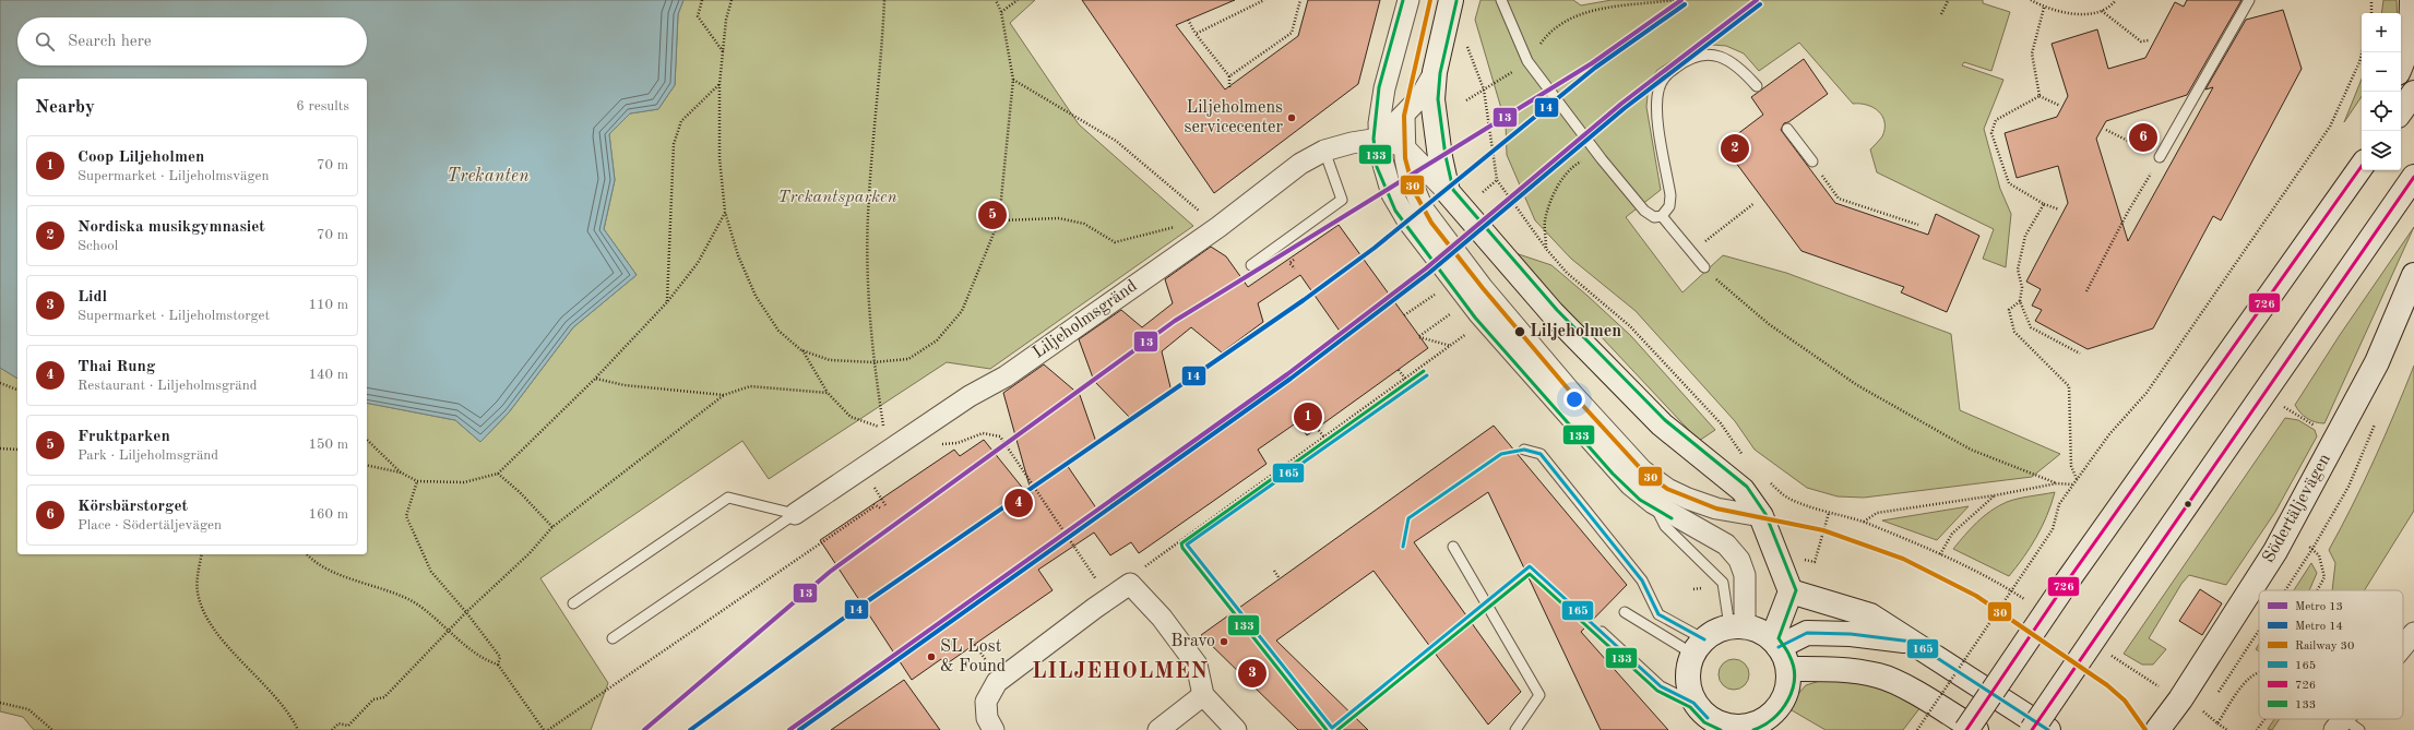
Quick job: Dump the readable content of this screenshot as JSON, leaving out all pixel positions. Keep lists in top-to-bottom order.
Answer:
{
  "streets": {
    "street": ["Liljeholmsgränd", "Södertäljevägen"]
  },
  "districts": ["LILJEHOLMEN"],
  "water": ["Trekanten"],
  "parks": ["Trekantsparken"],
  "places": [
    "Liljeholmens servicecenter",
    "Liljeholmen",
    "Bravo",
    "SL Lost & Found"
  ],
  "lines": [
    "metro line 13",
    "rail line 30",
    "transit line 133",
    "metro line 14",
    "transit line 726",
    "transit line 165"
  ],
  "legend": [
    "Metro 13",
    "Metro 14",
    "Railway 30",
    "165",
    "726",
    "133"
  ],
  "page": {
    "map_buttons": ["+", "−"],
    "search": "Search here",
    "heading": ["Nearby", "6 results"],
    "pins": [
      "6",
      "2",
      "5",
      "1",
      "4",
      "3"
    ],
    "list": [
      {
        "mark": "1",
        "name": "Coop Liljeholmen",
        "note": "Supermarket · Liljeholmsvägen",
        "value": "70 m"
      },
      {
        "mark": "2",
        "name": "Nordiska musikgymnasiet",
        "note": "School",
        "value": "70 m"
      },
      {
        "mark": "3",
        "name": "Lidl",
        "note": "Supermarket · Liljeholmstorget",
        "value": "110 m"
      },
      {
        "mark": "4",
        "name": "Thai Rung",
        "note": "Restaurant · Liljeholmsgränd",
        "value": "140 m"
      },
      {
        "mark": "5",
        "name": "Fruktparken",
        "note": "Park · Liljeholmsgränd",
        "value": "150 m"
      },
      {
        "mark": "6",
        "name": "Körsbärstorget",
        "note": "Place · Södertäljevägen",
        "value": "160 m"
      }
    ]
  }
}
